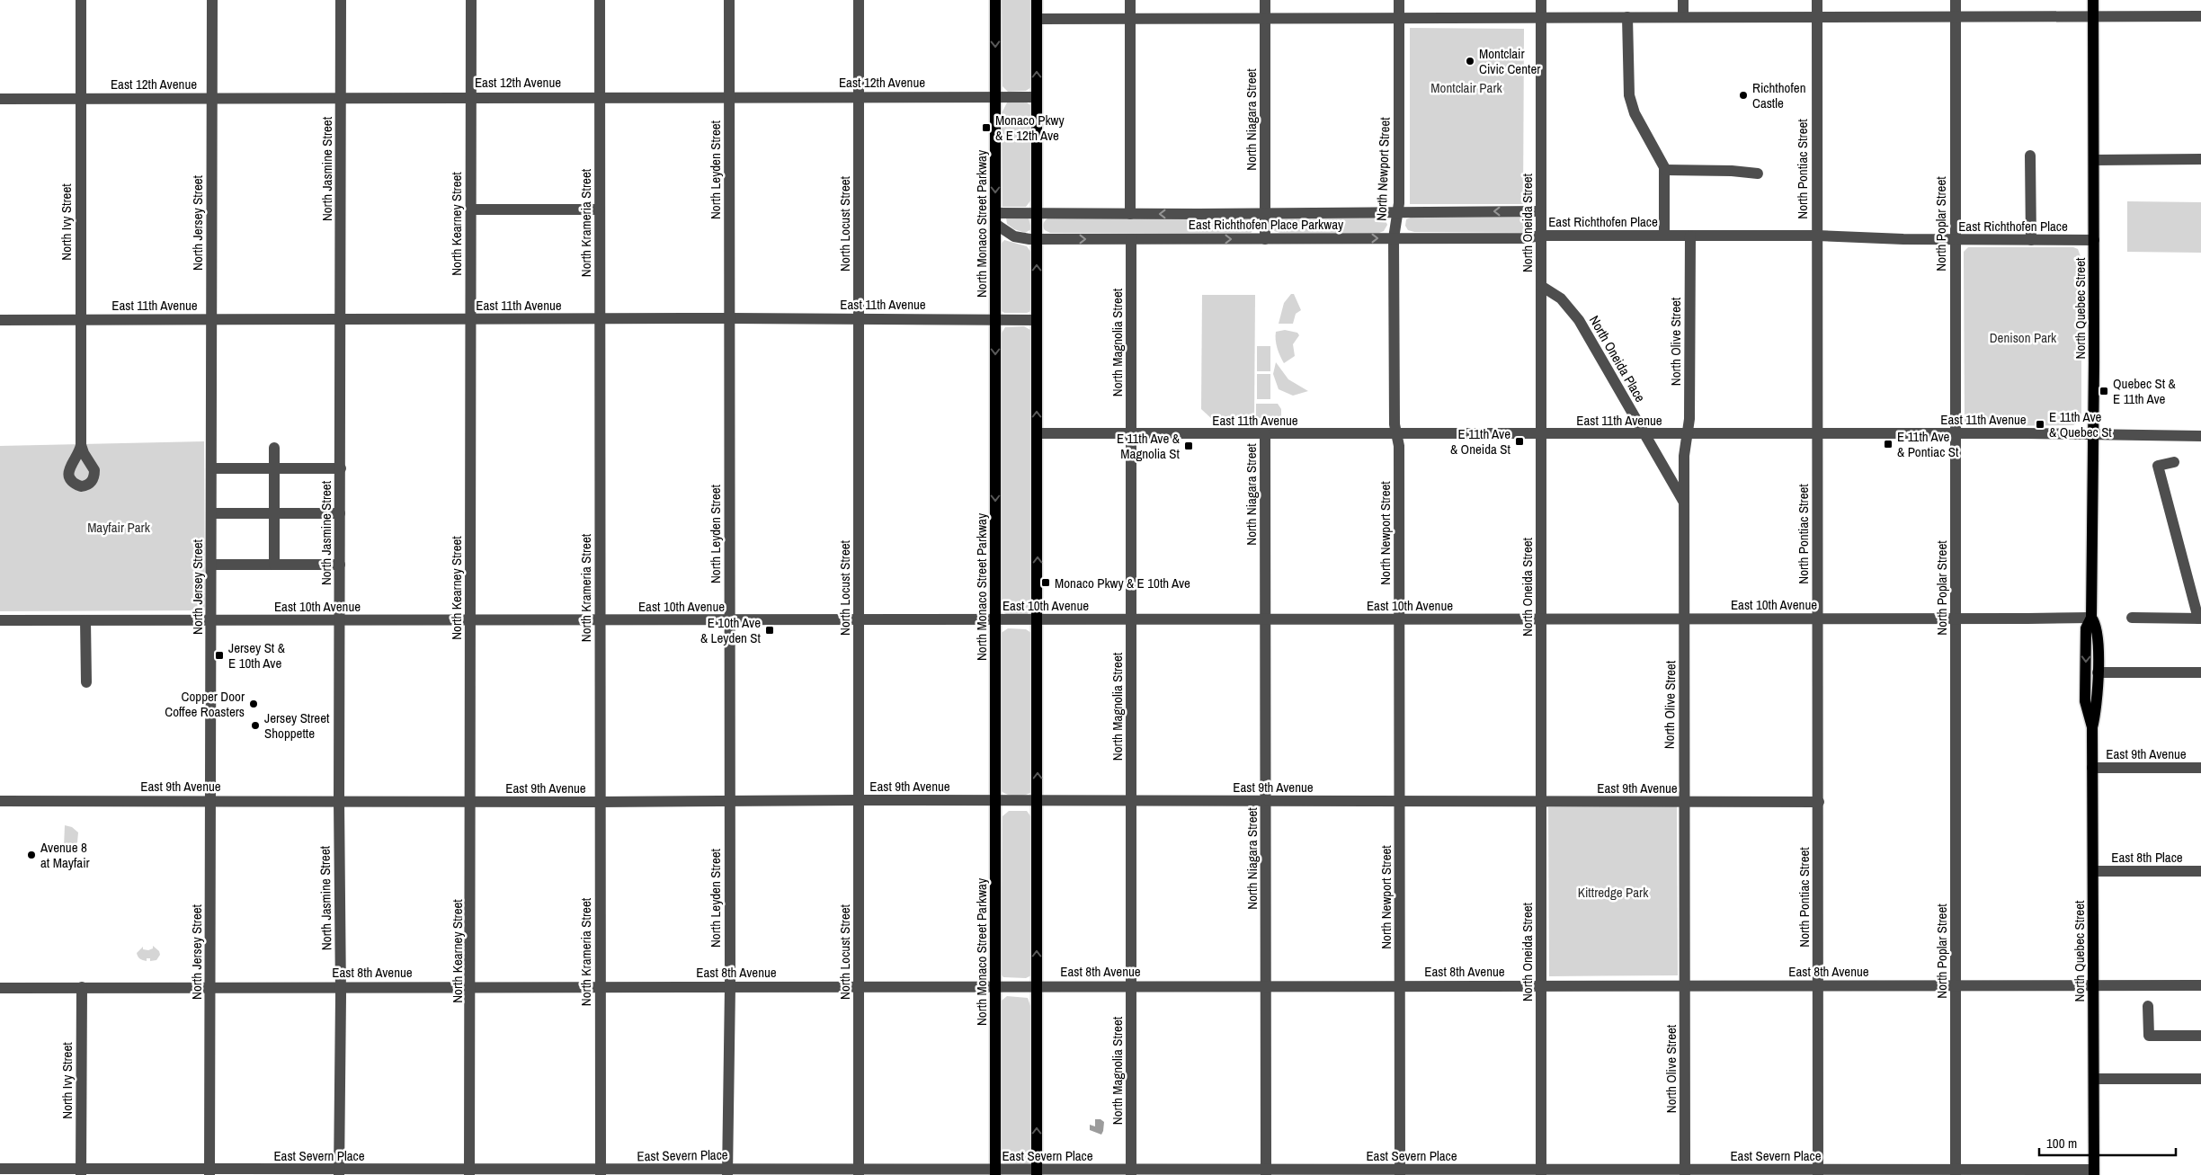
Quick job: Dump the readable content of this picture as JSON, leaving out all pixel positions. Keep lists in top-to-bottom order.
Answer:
{
  "streets": {
    "main road": ["North Monaco Street Parkway", "North Quebec Street"],
    "street": [
      "East 12th Avenue",
      "North Niagara Street",
      "North Jasmine Street",
      "North Newport Street",
      "North Pontiac Street",
      "North Leyden Street",
      "East Richthofen Place",
      "North Ivy Street",
      "North Jersey Street",
      "North Krameria Street",
      "North Oneida Street",
      "North Kearney Street",
      "North Locust Street",
      "East Richthofen Place Parkway",
      "North Poplar Street",
      "East 11th Avenue",
      "North Olive Street",
      "North Magnolia Street",
      "North Oneida Place",
      "East 10th Avenue",
      "East 9th Avenue",
      "East 8th Place",
      "East 8th Avenue",
      "East Severn Place"
    ]
  },
  "crossings": [
    ["East 12th Avenue", "North Jasmine Street"],
    ["East 12th Avenue", "North Leyden Street"],
    ["East 12th Avenue", "North Ivy Street"],
    ["East 12th Avenue", "North Jersey Street"],
    ["East 12th Avenue", "North Krameria Street"],
    ["East 12th Avenue", "North Kearney Street"],
    ["East 12th Avenue", "North Locust Street"],
    ["East 12th Avenue", "North Monaco Street Parkway"],
    ["North Niagara Street", "East Richthofen Place Parkway"],
    ["North Niagara Street", "East 11th Avenue"],
    ["North Niagara Street", "East 10th Avenue"],
    ["North Niagara Street", "East 9th Avenue"],
    ["North Niagara Street", "East 8th Avenue"],
    ["North Niagara Street", "East Severn Place"],
    ["North Jasmine Street", "East 11th Avenue"],
    ["North Jasmine Street", "East 10th Avenue"],
    ["North Jasmine Street", "East 9th Avenue"],
    ["North Jasmine Street", "East 8th Avenue"],
    ["North Jasmine Street", "East Severn Place"],
    ["North Newport Street", "East Richthofen Place Parkway"],
    ["North Newport Street", "East 11th Avenue"],
    ["North Newport Street", "East 10th Avenue"],
    ["North Newport Street", "East 9th Avenue"],
    ["North Newport Street", "East 8th Avenue"],
    ["North Newport Street", "East Severn Place"],
    ["North Pontiac Street", "East Richthofen Place"],
    ["North Pontiac Street", "East 11th Avenue"],
    ["North Pontiac Street", "East 10th Avenue"],
    ["North Pontiac Street", "East 9th Avenue"],
    ["North Pontiac Street", "East 8th Avenue"],
    ["North Pontiac Street", "East Severn Place"],
    ["North Leyden Street", "East 11th Avenue"],
    ["North Leyden Street", "East 10th Avenue"],
    ["North Leyden Street", "East 9th Avenue"],
    ["North Leyden Street", "East 8th Avenue"],
    ["North Leyden Street", "East Severn Place"],
    ["East Richthofen Place", "North Oneida Street"],
    ["East Richthofen Place", "East Richthofen Place Parkway"],
    ["East Richthofen Place", "North Poplar Street"],
    ["East Richthofen Place", "North Quebec Street"],
    ["East Richthofen Place", "North Olive Street"],
    ["North Ivy Street", "East 11th Avenue"],
    ["North Ivy Street", "East 8th Avenue"],
    ["North Ivy Street", "East Severn Place"],
    ["North Jersey Street", "East 11th Avenue"],
    ["North Jersey Street", "East 10th Avenue"],
    ["North Jersey Street", "East 9th Avenue"],
    ["North Jersey Street", "East 8th Avenue"],
    ["North Jersey Street", "East Severn Place"],
    ["North Krameria Street", "East 11th Avenue"],
    ["North Krameria Street", "East 10th Avenue"],
    ["North Krameria Street", "East 9th Avenue"],
    ["North Krameria Street", "East 8th Avenue"],
    ["North Krameria Street", "East Severn Place"],
    ["North Oneida Street", "East Richthofen Place Parkway"],
    ["North Oneida Street", "East 11th Avenue"],
    ["North Oneida Street", "North Oneida Place"],
    ["North Oneida Street", "East 10th Avenue"],
    ["North Oneida Street", "East 9th Avenue"],
    ["North Oneida Street", "East 8th Avenue"],
    ["North Oneida Street", "East Severn Place"],
    ["North Kearney Street", "East 11th Avenue"],
    ["North Kearney Street", "East 10th Avenue"],
    ["North Kearney Street", "East 9th Avenue"],
    ["North Kearney Street", "East 8th Avenue"],
    ["North Kearney Street", "East Severn Place"],
    ["North Locust Street", "East 11th Avenue"],
    ["North Locust Street", "East 10th Avenue"],
    ["North Locust Street", "East 9th Avenue"],
    ["North Locust Street", "East 8th Avenue"],
    ["North Locust Street", "East Severn Place"],
    ["North Monaco Street Parkway", "East Richthofen Place Parkway"],
    ["North Monaco Street Parkway", "East 11th Avenue"],
    ["North Monaco Street Parkway", "East 10th Avenue"],
    ["North Monaco Street Parkway", "East 9th Avenue"],
    ["North Monaco Street Parkway", "East 8th Avenue"],
    ["North Monaco Street Parkway", "East Severn Place"],
    ["East Richthofen Place Parkway", "North Magnolia Street"],
    ["North Poplar Street", "East 11th Avenue"],
    ["North Poplar Street", "East 10th Avenue"],
    ["North Poplar Street", "East 8th Avenue"],
    ["North Poplar Street", "East Severn Place"],
    ["East 11th Avenue", "North Quebec Street"],
    ["East 11th Avenue", "North Olive Street"],
    ["East 11th Avenue", "North Magnolia Street"],
    ["East 11th Avenue", "North Oneida Place"],
    ["North Quebec Street", "East 10th Avenue"],
    ["North Quebec Street", "East 9th Avenue"],
    ["North Quebec Street", "East 8th Place"],
    ["North Quebec Street", "East 8th Avenue"],
    ["North Quebec Street", "East Severn Place"],
    ["North Olive Street", "North Oneida Place"],
    ["North Olive Street", "East 10th Avenue"],
    ["North Olive Street", "East 9th Avenue"],
    ["North Olive Street", "East 8th Avenue"],
    ["North Olive Street", "East Severn Place"],
    ["North Magnolia Street", "East 10th Avenue"],
    ["North Magnolia Street", "East 9th Avenue"],
    ["North Magnolia Street", "East 8th Avenue"],
    ["North Magnolia Street", "East Severn Place"]
  ],
  "parks": [
    "Montclair Park",
    "Denison Park",
    "Mayfair Park",
    "Kittredge Park"
  ],
  "places": {
    "other": [
      "Montclair Civic Center",
      "Richthofen Castle",
      "Copper Door Coffee Roasters",
      "Jersey Street Shoppette",
      "Avenue 8 at Mayfair"
    ],
    "transit": [
      "Monaco Pkwy & E 12th Ave",
      "Quebec St & E 11th Ave",
      "E 11th Ave & Quebec St",
      "E 11th Ave & Oneida St",
      "E 11th Ave & Pontiac St",
      "E 11th Ave & Magnolia St",
      "Monaco Pkwy & E 10th Ave",
      "E 10th Ave & Leyden St",
      "Jersey St & E 10th Ave"
    ]
  },
  "scale_bar": "100 m"
}
